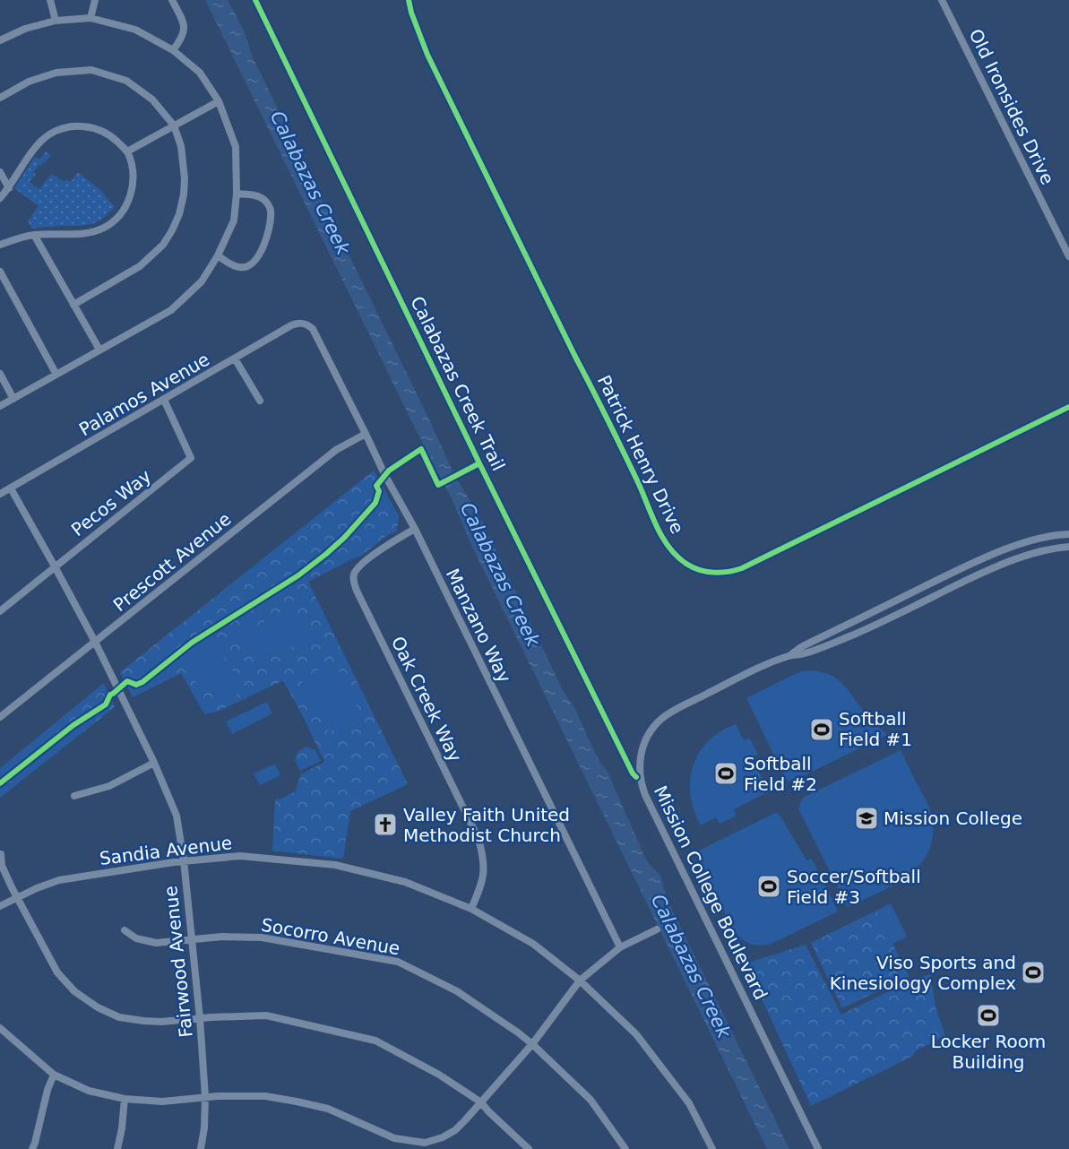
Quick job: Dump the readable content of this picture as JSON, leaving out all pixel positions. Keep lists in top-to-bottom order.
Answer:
{
  "streets": {
    "street": [
      "Old Ironsides Drive",
      "Palamos Avenue",
      "Patrick Henry Drive",
      "Pecos Way",
      "Prescott Avenue",
      "Manzano Way",
      "Oak Creek Way",
      "Sandia Avenue",
      "Mission College Boulevard",
      "Socorro Avenue",
      "Fairwood Avenue"
    ],
    "cycle path": ["Calabazas Creek Trail"]
  },
  "crossings": [
    ["Palamos Avenue", "Pecos Way"],
    ["Palamos Avenue", "Manzano Way"],
    ["Palamos Avenue", "Fairwood Avenue"],
    ["Pecos Way", "Fairwood Avenue"],
    ["Prescott Avenue", "Manzano Way"],
    ["Prescott Avenue", "Fairwood Avenue"],
    ["Manzano Way", "Oak Creek Way"],
    ["Oak Creek Way", "Sandia Avenue"],
    ["Sandia Avenue", "Fairwood Avenue"],
    ["Socorro Avenue", "Fairwood Avenue"]
  ],
  "water": ["Calabazas Creek"],
  "places": {
    "sports": [
      "Softball Field #1",
      "Softball Field #2",
      "Soccer/Softball Field #3",
      "Viso Sports and Kinesiology Complex",
      "Locker Room Building"
    ],
    "school or university": ["Mission College"],
    "church": ["Valley Faith United Methodist Church"]
  }
}
